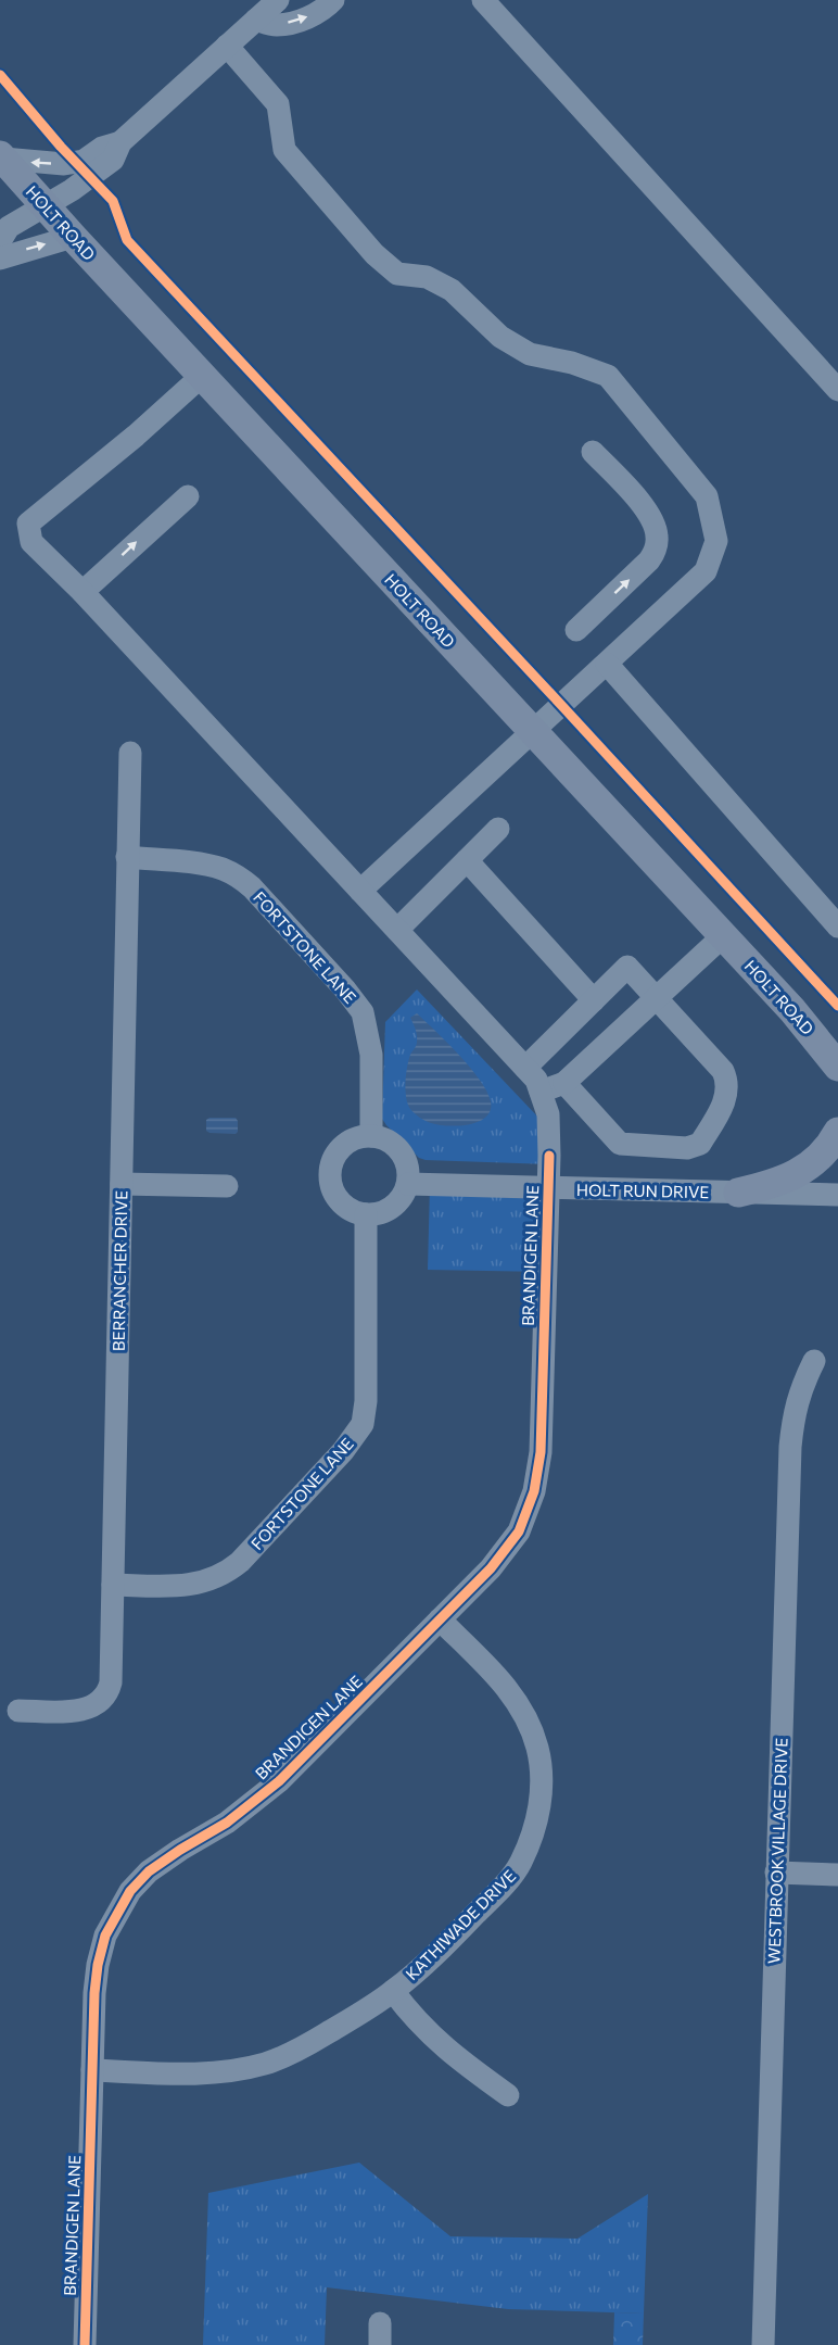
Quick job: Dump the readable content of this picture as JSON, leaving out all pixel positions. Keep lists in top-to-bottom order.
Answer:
{
  "streets": {
    "main road": ["HOLT ROAD"],
    "street": [
      "FORTSTONE LANE",
      "HOLT RUN DRIVE",
      "BRANDIGEN LANE",
      "BERRANCHER DRIVE",
      "WESTBROOK VILLAGE DRIVE",
      "KATHIWADE DRIVE"
    ]
  },
  "crossings": [
    ["HOLT ROAD", "BRANDIGEN LANE"],
    ["FORTSTONE LANE", "HOLT RUN DRIVE"],
    ["FORTSTONE LANE", "BERRANCHER DRIVE"],
    ["HOLT RUN DRIVE", "BRANDIGEN LANE"],
    ["BRANDIGEN LANE", "KATHIWADE DRIVE"]
  ]
}
